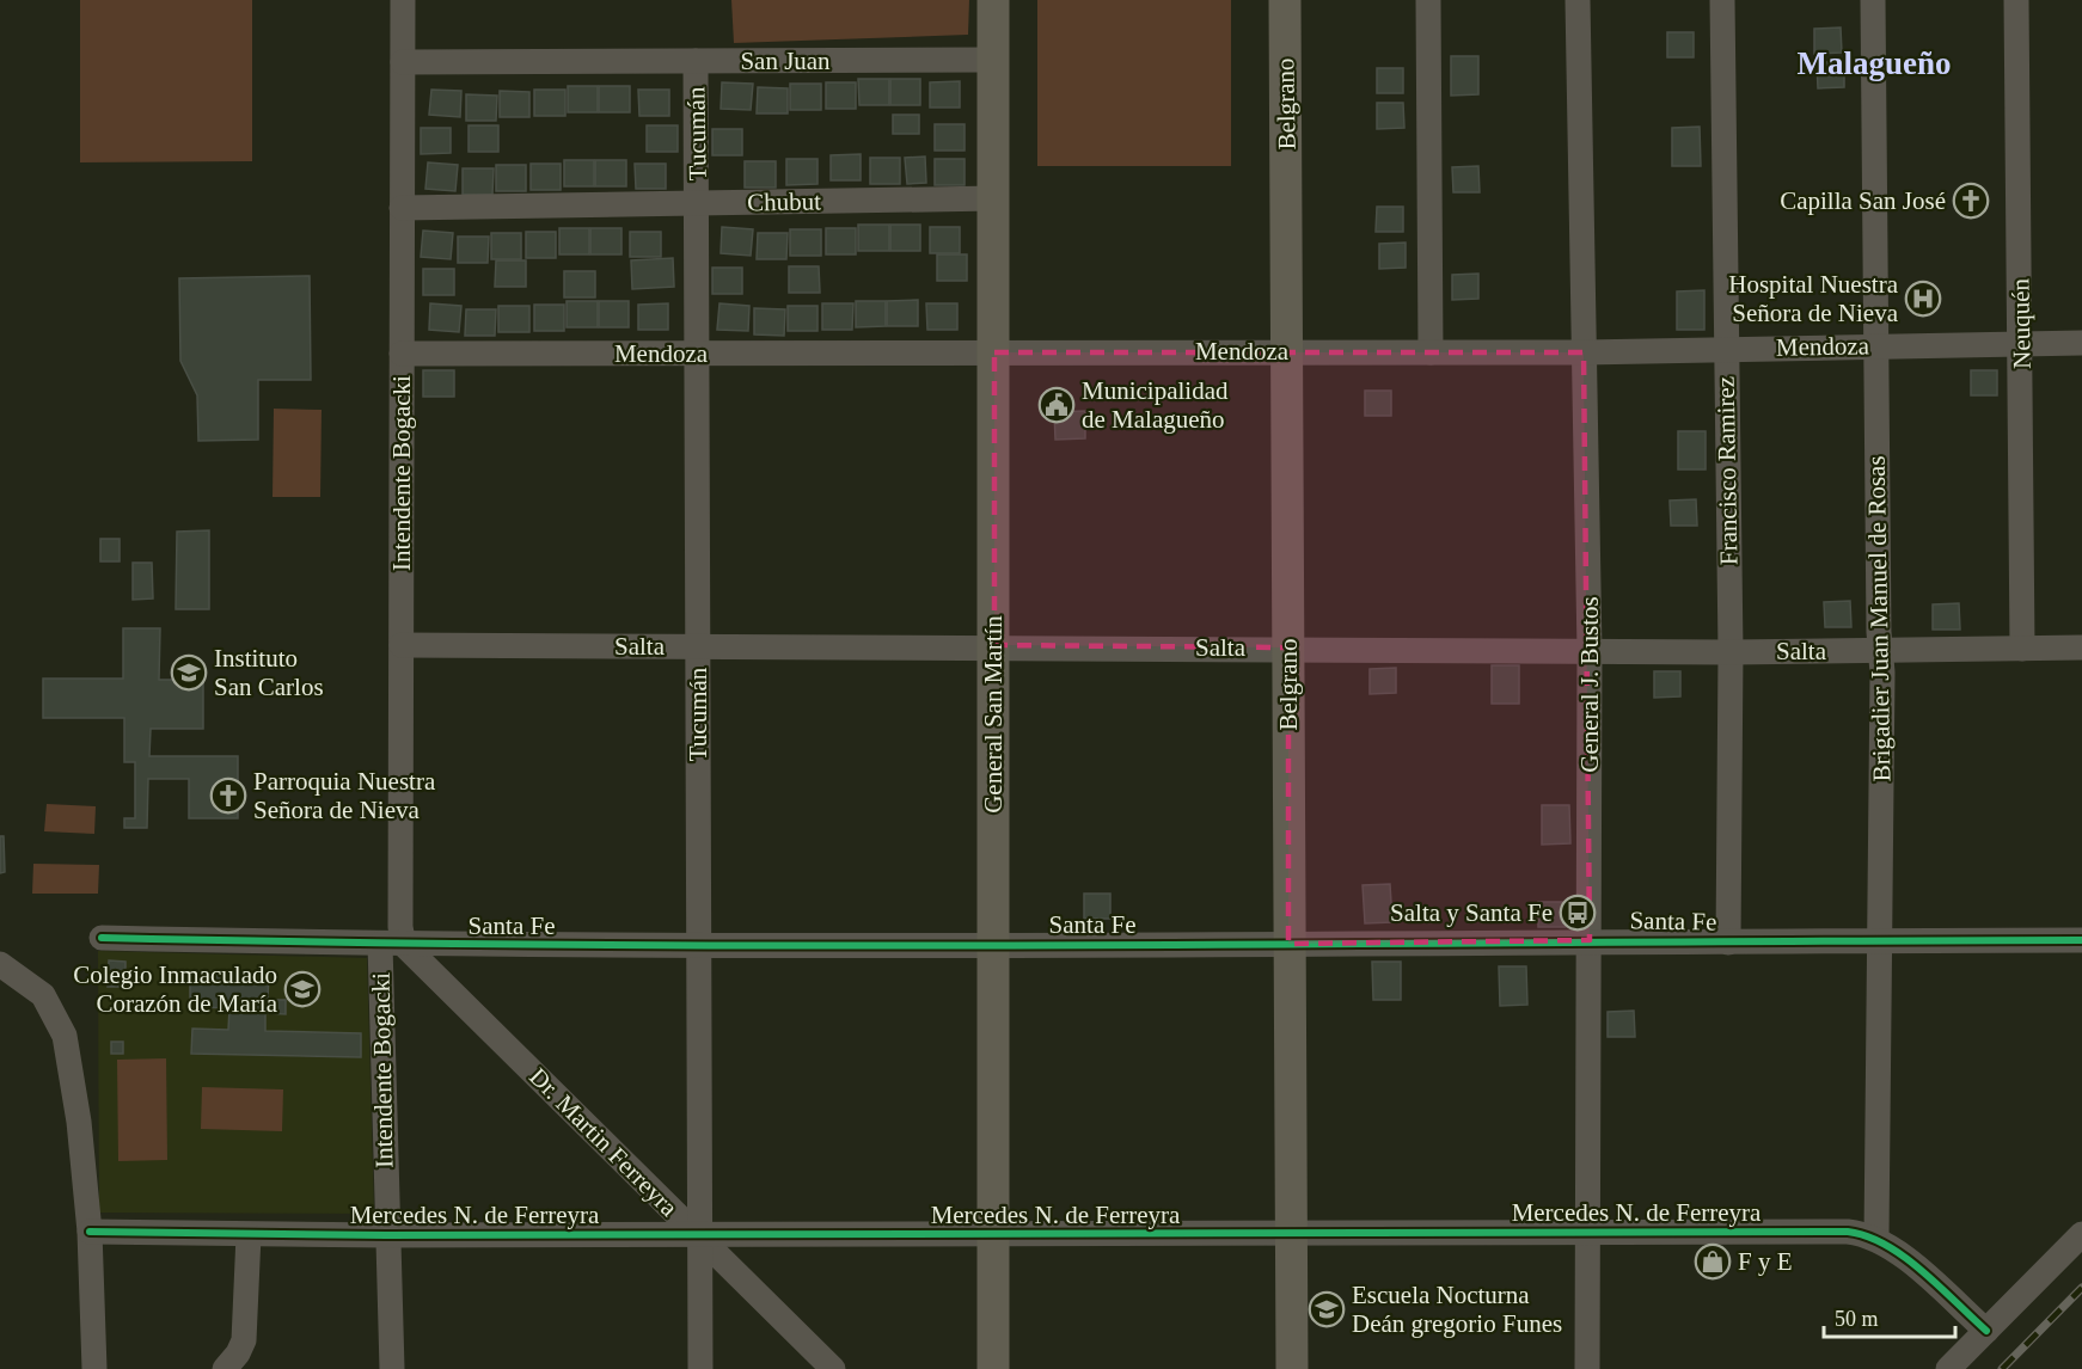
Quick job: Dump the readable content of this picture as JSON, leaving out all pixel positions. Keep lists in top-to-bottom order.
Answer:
{
  "streets": {
    "main road": ["Belgrano", "General San Martín"],
    "street": [
      "San Juan",
      "Tucumán",
      "Chubut",
      "Neuquén",
      "Mendoza",
      "Francisco Ramirez",
      "Intendente Bogacki",
      "Brigadier Juan Manuel de Rosas",
      "Salta",
      "General J. Bustos",
      "Santa Fe",
      "Dr. Martin Ferreyra",
      "Mercedes N. de Ferreyra"
    ]
  },
  "crossings": [
    ["San Juan", "Tucumán"],
    ["San Juan", "Intendente Bogacki"],
    ["San Juan", "General San Martín"],
    ["Belgrano", "Mendoza"],
    ["Belgrano", "Salta"],
    ["Belgrano", "Santa Fe"],
    ["Belgrano", "Mercedes N. de Ferreyra"],
    ["Tucumán", "Chubut"],
    ["Tucumán", "Mendoza"],
    ["Tucumán", "Salta"],
    ["Tucumán", "Santa Fe"],
    ["Tucumán", "Dr. Martin Ferreyra"],
    ["Tucumán", "Mercedes N. de Ferreyra"],
    ["Chubut", "Intendente Bogacki"],
    ["Chubut", "General San Martín"],
    ["Neuquén", "Mendoza"],
    ["Neuquén", "Salta"],
    ["Mendoza", "Francisco Ramirez"],
    ["Mendoza", "Intendente Bogacki"],
    ["Mendoza", "Brigadier Juan Manuel de Rosas"],
    ["Mendoza", "General J. Bustos"],
    ["Mendoza", "General San Martín"],
    ["Francisco Ramirez", "Salta"],
    ["Francisco Ramirez", "Santa Fe"],
    ["Intendente Bogacki", "Salta"],
    ["Intendente Bogacki", "Santa Fe"],
    ["Intendente Bogacki", "Dr. Martin Ferreyra"],
    ["Intendente Bogacki", "Mercedes N. de Ferreyra"],
    ["Brigadier Juan Manuel de Rosas", "Salta"],
    ["Brigadier Juan Manuel de Rosas", "Santa Fe"],
    ["Brigadier Juan Manuel de Rosas", "Mercedes N. de Ferreyra"],
    ["Salta", "General J. Bustos"],
    ["Salta", "General San Martín"],
    ["General J. Bustos", "Santa Fe"],
    ["General J. Bustos", "Mercedes N. de Ferreyra"],
    ["General San Martín", "Santa Fe"],
    ["General San Martín", "Mercedes N. de Ferreyra"],
    ["Santa Fe", "Dr. Martin Ferreyra"],
    ["Dr. Martin Ferreyra", "Mercedes N. de Ferreyra"]
  ],
  "districts": ["Malagueño"],
  "places": {
    "church": ["Capilla San José", "Parroquia Nuestra Señora de Nieva"],
    "hospital": ["Hospital Nuestra Señora de Nieva"],
    "public building": ["Municipalidad de Malagueño"],
    "school or university": ["Instituto San Carlos", "Colegio Inmaculado Corazón de María", "Escuela Nocturna Deán gregorio Funes"],
    "bus stop": ["Salta y Santa Fe"],
    "shop": ["F y E"]
  },
  "scale_bar": "50 m"
}
